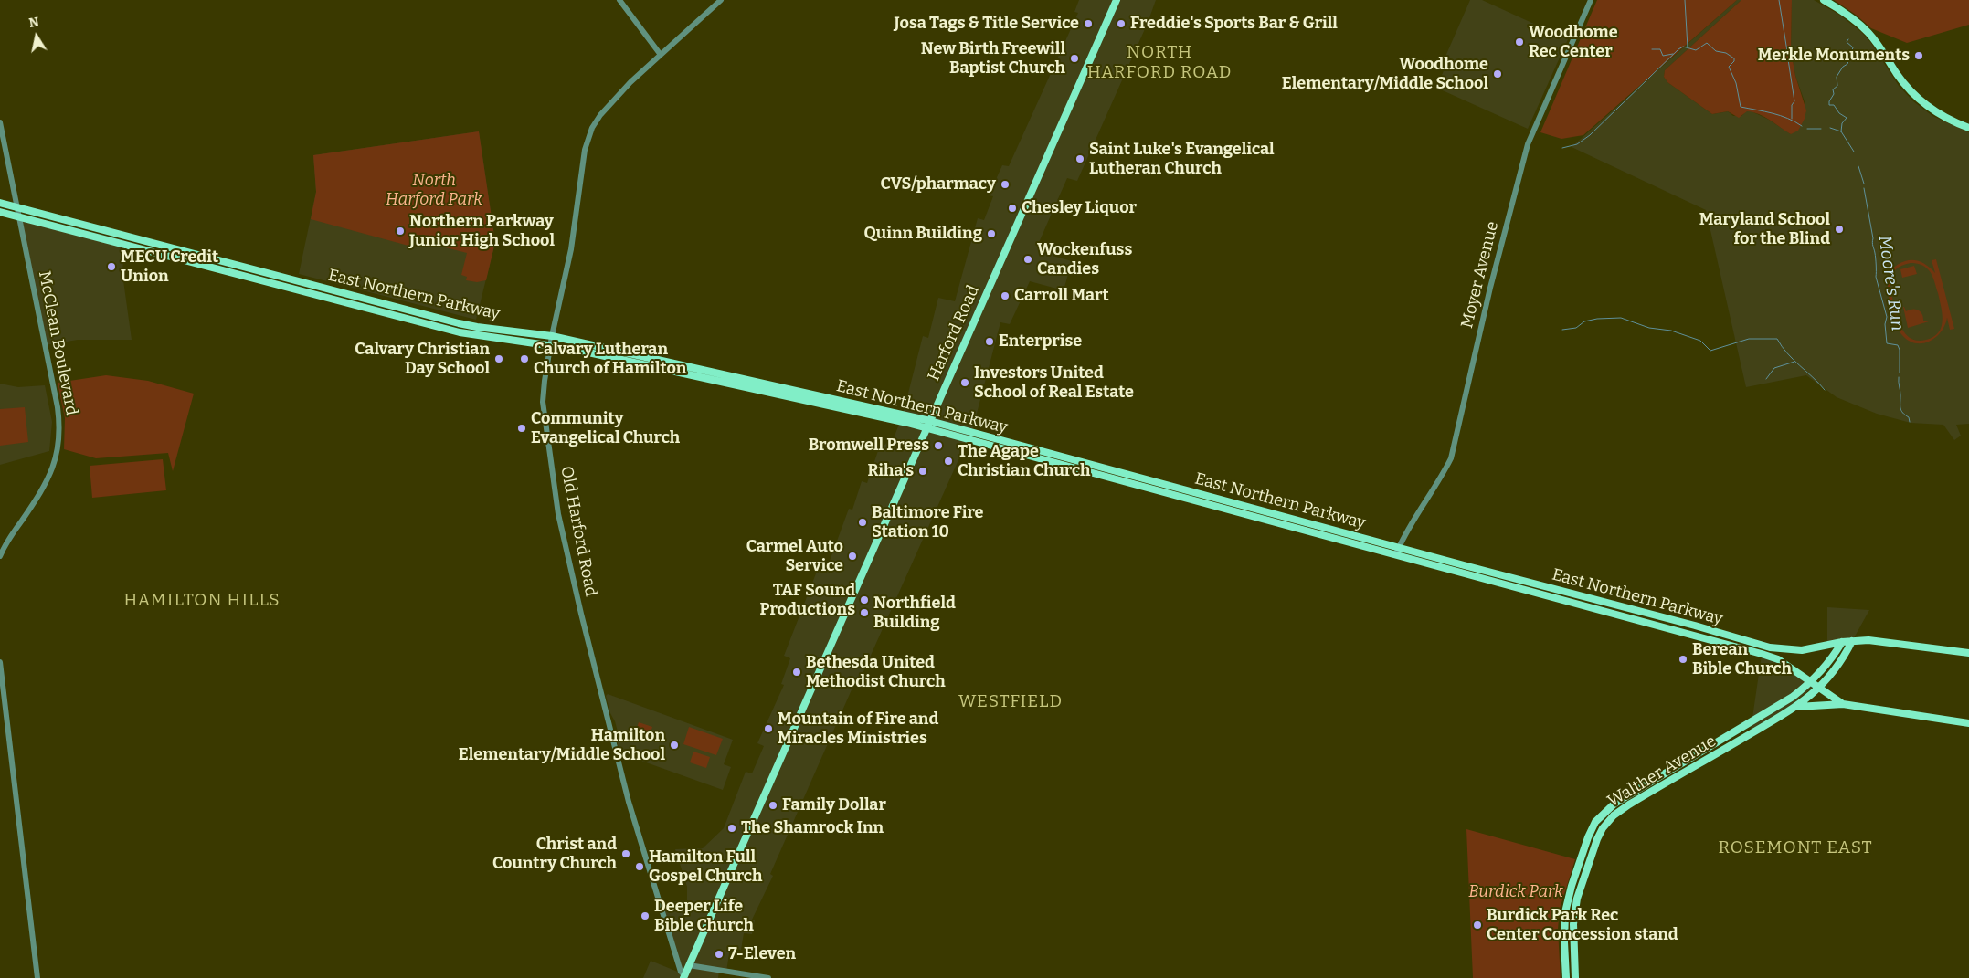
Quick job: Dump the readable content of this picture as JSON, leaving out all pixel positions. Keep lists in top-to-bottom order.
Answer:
{
  "streets": {
    "main road": ["East Northern Parkway", "Harford Road", "Walther Avenue"],
    "street": ["Moyer Avenue", "McClean Boulevard", "Old Harford Road"]
  },
  "crossings": [
    ["Moyer Avenue", "East Northern Parkway"],
    ["East Northern Parkway", "Harford Road"],
    ["East Northern Parkway", "McClean Boulevard"],
    ["East Northern Parkway", "Old Harford Road"],
    ["East Northern Parkway", "Walther Avenue"],
    ["Harford Road", "Old Harford Road"]
  ],
  "districts": [
    "NORTH HARFORD ROAD",
    "HAMILTON HILLS",
    "WESTFIELD",
    "ROSEMONT EAST"
  ],
  "water": ["Moore's Run"],
  "parks": ["North Harford Park", "Burdick Park"],
  "places": [
    "Josa Tags & Title Service",
    "Freddie's Sports Bar & Grill",
    "Woodhome Rec Center",
    "Merkle Monuments",
    "New Birth Freewill Baptist Church",
    "Woodhome Elementary/Middle School",
    "Saint Luke's Evangelical Lutheran Church",
    "CVS/pharmacy",
    "Chesley Liquor",
    "Maryland School for the Blind",
    "Northern Parkway Junior High School",
    "Quinn Building",
    "Wockenfuss Candies",
    "MECU Credit Union",
    "Carroll Mart",
    "Enterprise",
    "Calvary Christian Day School",
    "Calvary Lutheran Church of Hamilton",
    "Investors United School of Real Estate",
    "Community Evangelical Church",
    "Bromwell Press",
    "The Agape Christian Church",
    "Riha's",
    "Baltimore Fire Station 10",
    "Carmel Auto Service",
    "TAF Sound Productions",
    "Northfield Building",
    "Berean Bible Church",
    "Bethesda United Methodist Church",
    "Mountain of Fire and Miracles Ministries",
    "Hamilton Elementary/Middle School",
    "Family Dollar",
    "The Shamrock Inn",
    "Christ and Country Church",
    "Hamilton Full Gospel Church",
    "Deeper Life Bible Church",
    "Burdick Park Rec Center Concession stand",
    "7-Eleven"
  ],
  "north": "top"
}
